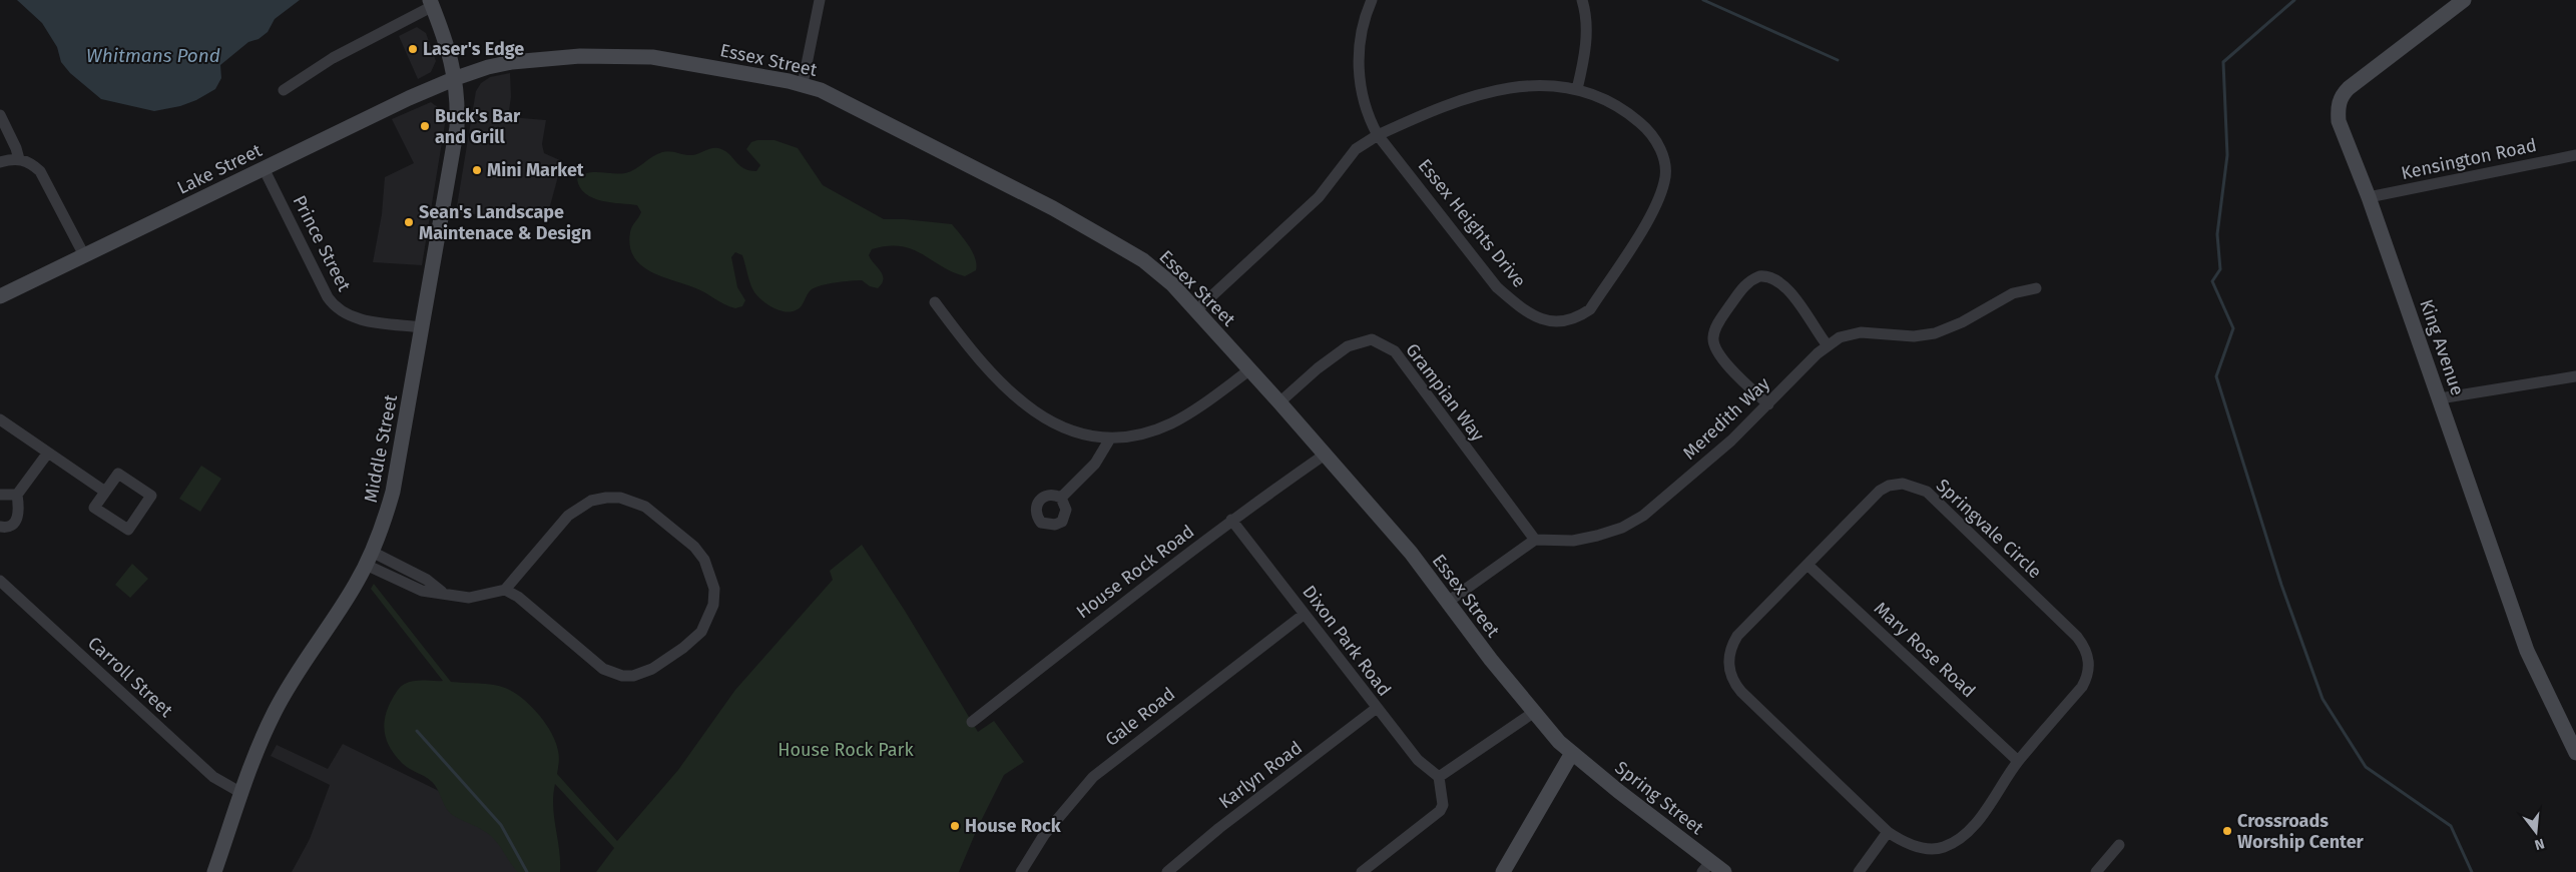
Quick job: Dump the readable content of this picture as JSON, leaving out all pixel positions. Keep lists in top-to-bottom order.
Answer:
{
  "streets": {
    "street": [
      "Essex Street",
      "Kensington Road",
      "Lake Street",
      "Essex Heights Drive",
      "Prince Street",
      "King Avenue",
      "Grampian Way",
      "Meredith Way",
      "Middle Street",
      "Springvale Circle",
      "House Rock Road",
      "Dixon Park Road",
      "Mary Rose Road",
      "Carroll Street",
      "Gale Road",
      "Karlyn Road",
      "Spring Street"
    ]
  },
  "crossings": [
    ["Essex Street", "Lake Street"],
    ["Essex Street", "Essex Heights Drive"],
    ["Essex Street", "Grampian Way"],
    ["Essex Street", "Middle Street"],
    ["Essex Street", "House Rock Road"],
    ["Essex Street", "Spring Street"],
    ["Kensington Road", "King Avenue"],
    ["Lake Street", "Prince Street"],
    ["Lake Street", "Middle Street"],
    ["Prince Street", "Middle Street"],
    ["Grampian Way", "Meredith Way"],
    ["Middle Street", "Carroll Street"],
    ["Springvale Circle", "Mary Rose Road"],
    ["House Rock Road", "Dixon Park Road"],
    ["Dixon Park Road", "Gale Road"],
    ["Dixon Park Road", "Karlyn Road"]
  ],
  "water": ["Whitmans Pond"],
  "parks": ["House Rock Park"],
  "places": [
    "Laser's Edge",
    "Buck's Bar and Grill",
    "Mini Market",
    "Sean's Landscape Maintenace & Design",
    "House Rock",
    "Crossroads Worship Center"
  ],
  "north": "bottom"
}
